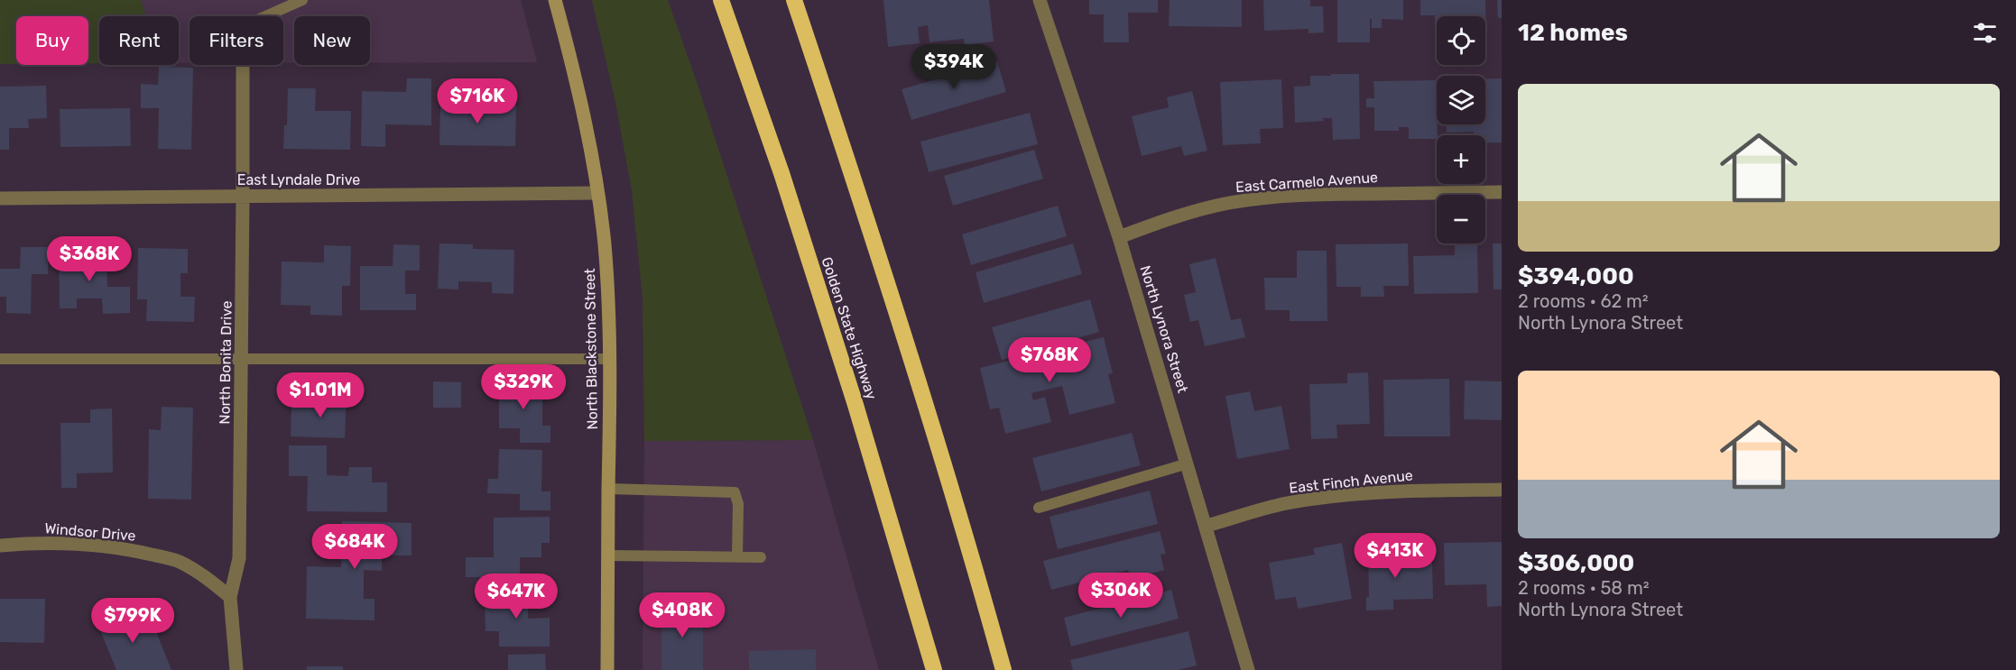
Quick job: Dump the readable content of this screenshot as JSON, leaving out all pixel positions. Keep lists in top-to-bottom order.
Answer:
{
  "streets": {
    "highway": ["Golden State Highway"],
    "main road": ["North Blackstone Street"],
    "street": [
      "East Lyndale Drive",
      "East Carmelo Avenue",
      "North Lynora Street",
      "North Bonita Drive",
      "East Finch Avenue",
      "Windsor Drive"
    ]
  },
  "crossings": [
    ["East Lyndale Drive", "North Blackstone Street"],
    ["East Lyndale Drive", "North Bonita Drive"],
    ["East Carmelo Avenue", "North Lynora Street"],
    ["North Lynora Street", "East Finch Avenue"],
    ["North Bonita Drive", "Windsor Drive"]
  ],
  "page": {
    "heading": "12 homes",
    "map_buttons": ["+", "−"],
    "chip": [
      "Buy",
      "Rent",
      "Filters",
      "New"
    ],
    "price": [
      "$394K",
      "$716K",
      "$368K",
      "$768K",
      "$329K",
      "$1.01M",
      "$684K",
      "$413K",
      "$306K",
      "$647K",
      "$408K",
      "$799K"
    ],
    "list": [
      {
        "name": "$394,000",
        "note": "2 rooms · 62 m² · North Lynora Street"
      },
      {
        "name": "$306,000",
        "note": "2 rooms · 58 m² · North Lynora Street"
      }
    ]
  }
}
